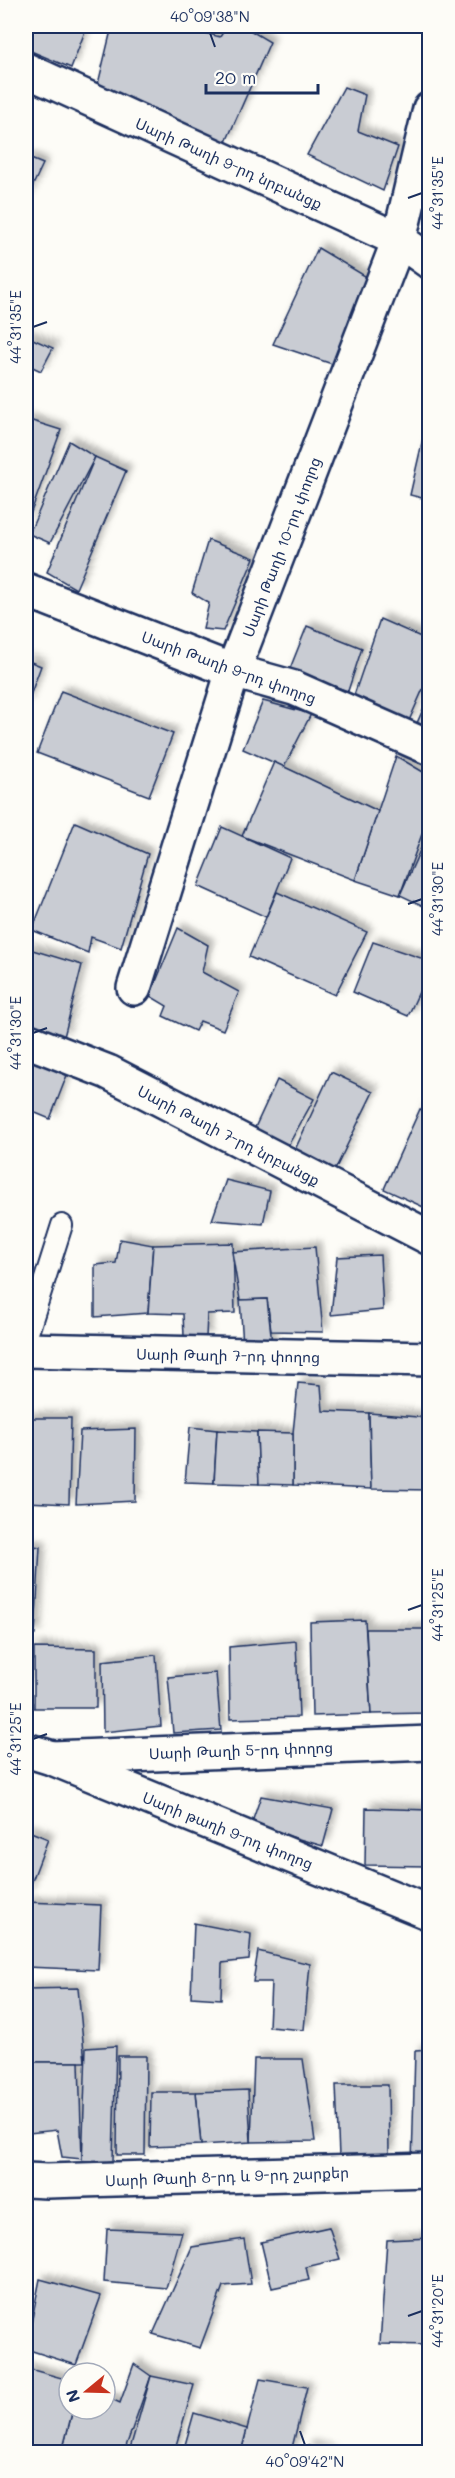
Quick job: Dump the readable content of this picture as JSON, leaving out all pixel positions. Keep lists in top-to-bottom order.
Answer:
{
  "streets": {
    "street": [
      "Սարի Թաղի 9-րդ նրբանցք",
      "Սարի Թաղի 10-րդ փողոց",
      "Սարի Թաղի 9-րդ փողոց",
      "Սարի Թաղի 7-րդ նրբանցք",
      "Սարի Թաղի 7-րդ փողոց",
      "Սարի Թաղի 5-րդ փողոց",
      "Սարի թաղի 9-րդ փողոց",
      "Սարի Թաղի 8-րդ և 9-րդ շարքեր"
    ]
  },
  "crossings": [
    ["Սարի Թաղի 9-րդ նրբանցք", "Սարի Թաղի 10-րդ փողոց"],
    ["Սարի Թաղի 10-րդ փողոց", "Սարի Թաղի 9-րդ փողոց"],
    ["Սարի Թաղի 5-րդ փողոց", "Սարի թաղի 9-րդ փողոց"]
  ],
  "scale_bar": "20 m",
  "north": "left",
  "coordinates": [
    "40°09'38\"N",
    "44°31'35\"E",
    "44°31'30\"E",
    "44°31'25\"E",
    "44°31'20\"E",
    "40°09'42\"N"
  ]
}
